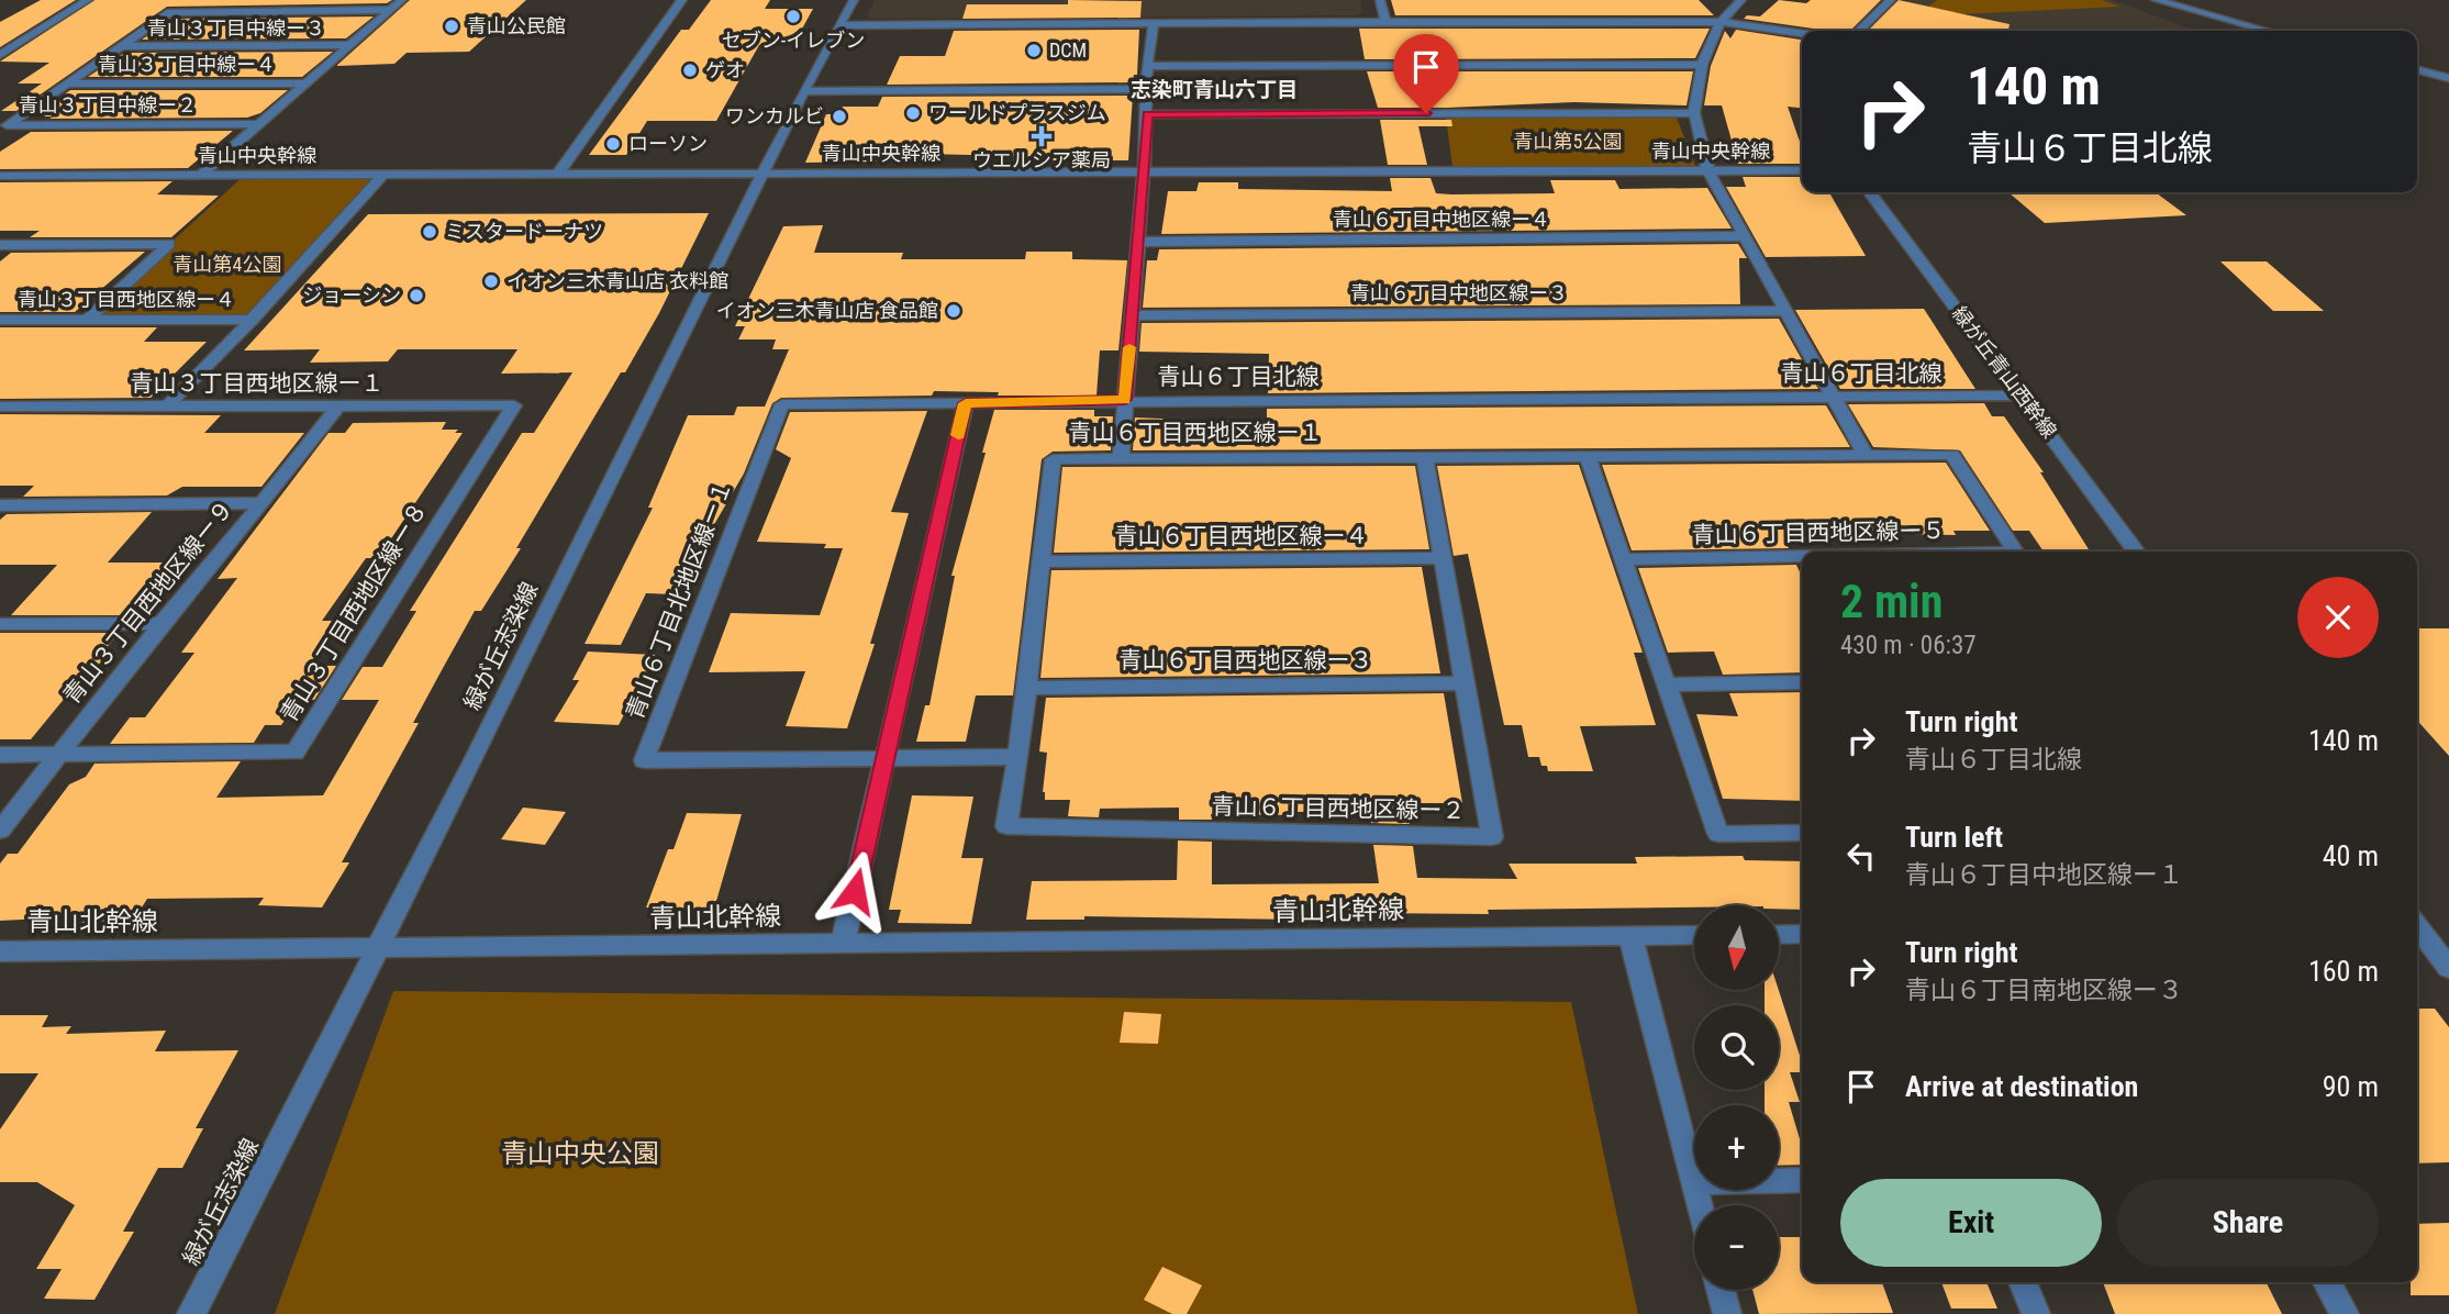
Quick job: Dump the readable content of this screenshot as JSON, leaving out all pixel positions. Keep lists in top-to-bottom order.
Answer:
{
  "streets": {
    "street": [
      "青山３丁目中線ー３",
      "青山３丁目中線ー４",
      "青山３丁目中線ー２",
      "青山中央幹線",
      "青山６丁目中地区線ー４",
      "青山６丁目中地区線ー３",
      "青山３丁目西地区線ー４",
      "緑が丘青山西幹線",
      "青山６丁目北線",
      "青山３丁目西地区線ー１",
      "青山６丁目西地区線ー１",
      "青山６丁目西地区線ー５",
      "青山６丁目西地区線ー４",
      "青山６丁目北地区線ー１",
      "青山３丁目西地区線ー９",
      "青山３丁目西地区線ー８",
      "緑が丘志染線",
      "青山６丁目西地区線ー３",
      "青山６丁目西地区線ー２",
      "青山北幹線"
    ]
  },
  "crossings": [
    ["青山３丁目中線ー３", "青山３丁目中線ー２"],
    ["青山３丁目中線ー４", "青山３丁目中線ー２"],
    ["青山中央幹線", "緑が丘志染線"],
    ["緑が丘青山西幹線", "青山６丁目北線"],
    ["青山６丁目北線", "青山６丁目北地区線ー１"],
    ["青山３丁目西地区線ー１", "青山３丁目西地区線ー９"],
    ["青山３丁目西地区線ー１", "青山３丁目西地区線ー８"],
    ["青山６丁目西地区線ー１", "青山６丁目西地区線ー４"],
    ["青山６丁目西地区線ー１", "青山６丁目西地区線ー３"],
    ["青山６丁目西地区線ー１", "青山６丁目西地区線ー２"],
    ["青山６丁目西地区線ー４", "青山６丁目西地区線ー２"],
    ["青山３丁目西地区線ー９", "青山３丁目西地区線ー８"],
    ["緑が丘志染線", "青山北幹線"],
    ["青山６丁目西地区線ー３", "青山６丁目西地区線ー２"]
  ],
  "districts": ["志染町青山六丁目"],
  "parks": ["青山第5公園", "青山第4公園", "青山中央公園"],
  "places": {
    "other": [
      "セブン-イレブン",
      "青山公民館",
      "DCM",
      "ゲオ",
      "ワールドプラスジム",
      "ワンカルビ",
      "ローソン",
      "ミスタードーナツ",
      "イオン三木青山店 衣料館",
      "ジョーシン",
      "イオン三木青山店 食品館"
    ],
    "health": ["ウエルシア薬局"]
  },
  "north": "bottom",
  "page": {
    "turn": ["140 m", "青山６丁目北線"],
    "heading": ["2 min", "430 m · 06:37"],
    "list": [
      {
        "name": "Turn right",
        "note": "青山６丁目北線",
        "value": "140 m"
      },
      {
        "name": "Turn left",
        "note": "青山６丁目中地区線ー１",
        "value": "40 m"
      },
      {
        "name": "Turn right",
        "note": "青山６丁目南地区線ー３",
        "value": "160 m"
      },
      {
        "name": "Arrive at destination",
        "value": "90 m"
      }
    ],
    "map_buttons": ["+", "−"],
    "buttons": ["Exit", "Share"]
  }
}
